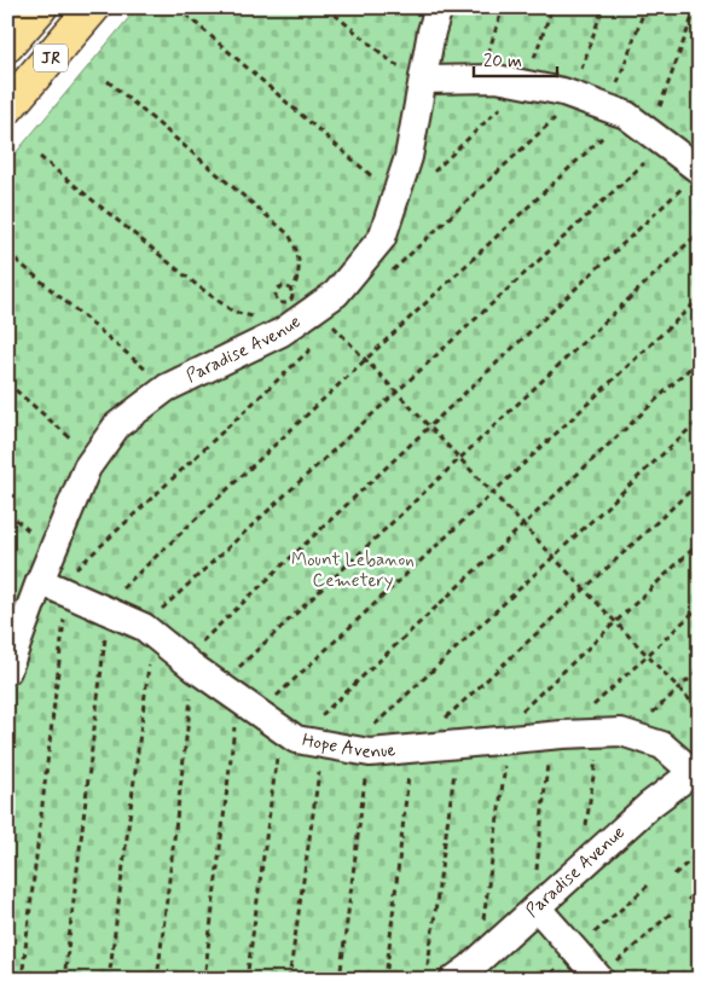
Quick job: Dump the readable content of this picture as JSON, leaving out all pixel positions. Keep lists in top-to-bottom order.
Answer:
{
  "streets": {
    "highway": ["JR"],
    "lane": ["Paradise Avenue", "Hope Avenue"]
  },
  "crossings": [
    ["Paradise Avenue", "Hope Avenue"]
  ],
  "parks": ["Mount Lebanon Cemetery"],
  "scale_bar": "20 m"
}
